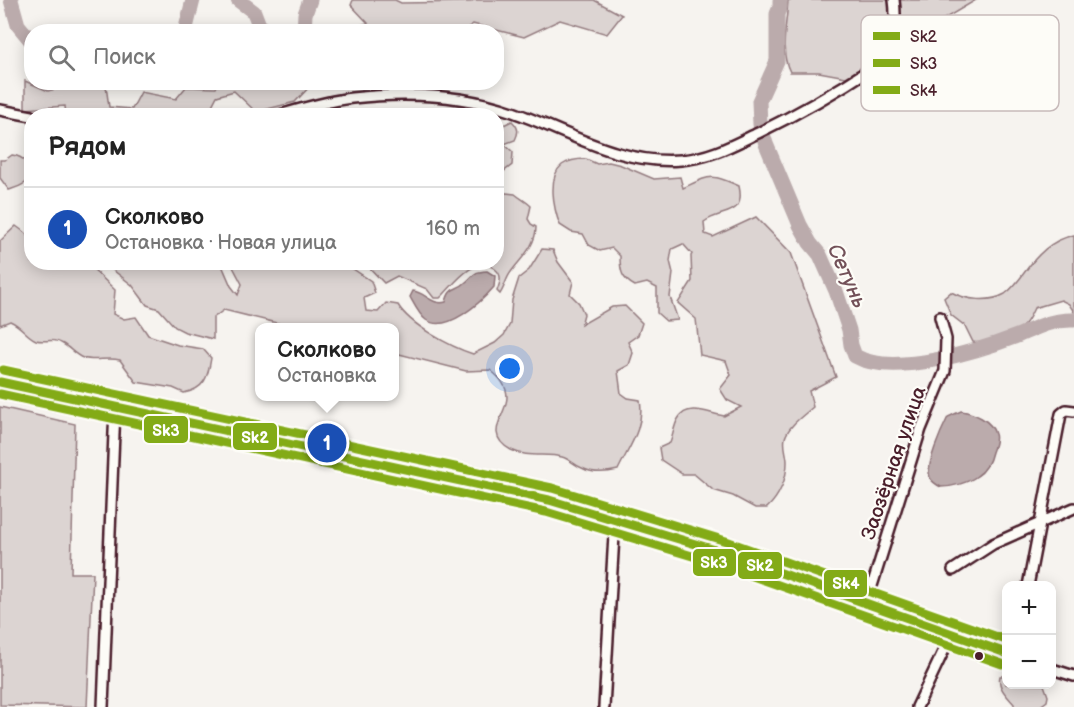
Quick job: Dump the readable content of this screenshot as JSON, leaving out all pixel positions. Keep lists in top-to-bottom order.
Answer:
{
  "streets": {
    "street": ["Заозёрная улица"]
  },
  "water": ["Сетунь"],
  "lines": ["transit line Sk4", "transit line Sk2", "transit line Sk3"],
  "legend": ["Sk2", "Sk3", "Sk4"],
  "page": {
    "search": "Поиск",
    "heading": "Рядом",
    "list": [
      {
        "mark": "1",
        "name": "Сколково",
        "note": "Остановка · Новая улица",
        "value": "160 m"
      }
    ],
    "popup": ["Сколково", "Остановка"],
    "pins": "1",
    "map_buttons": ["+", "−"]
  }
}
